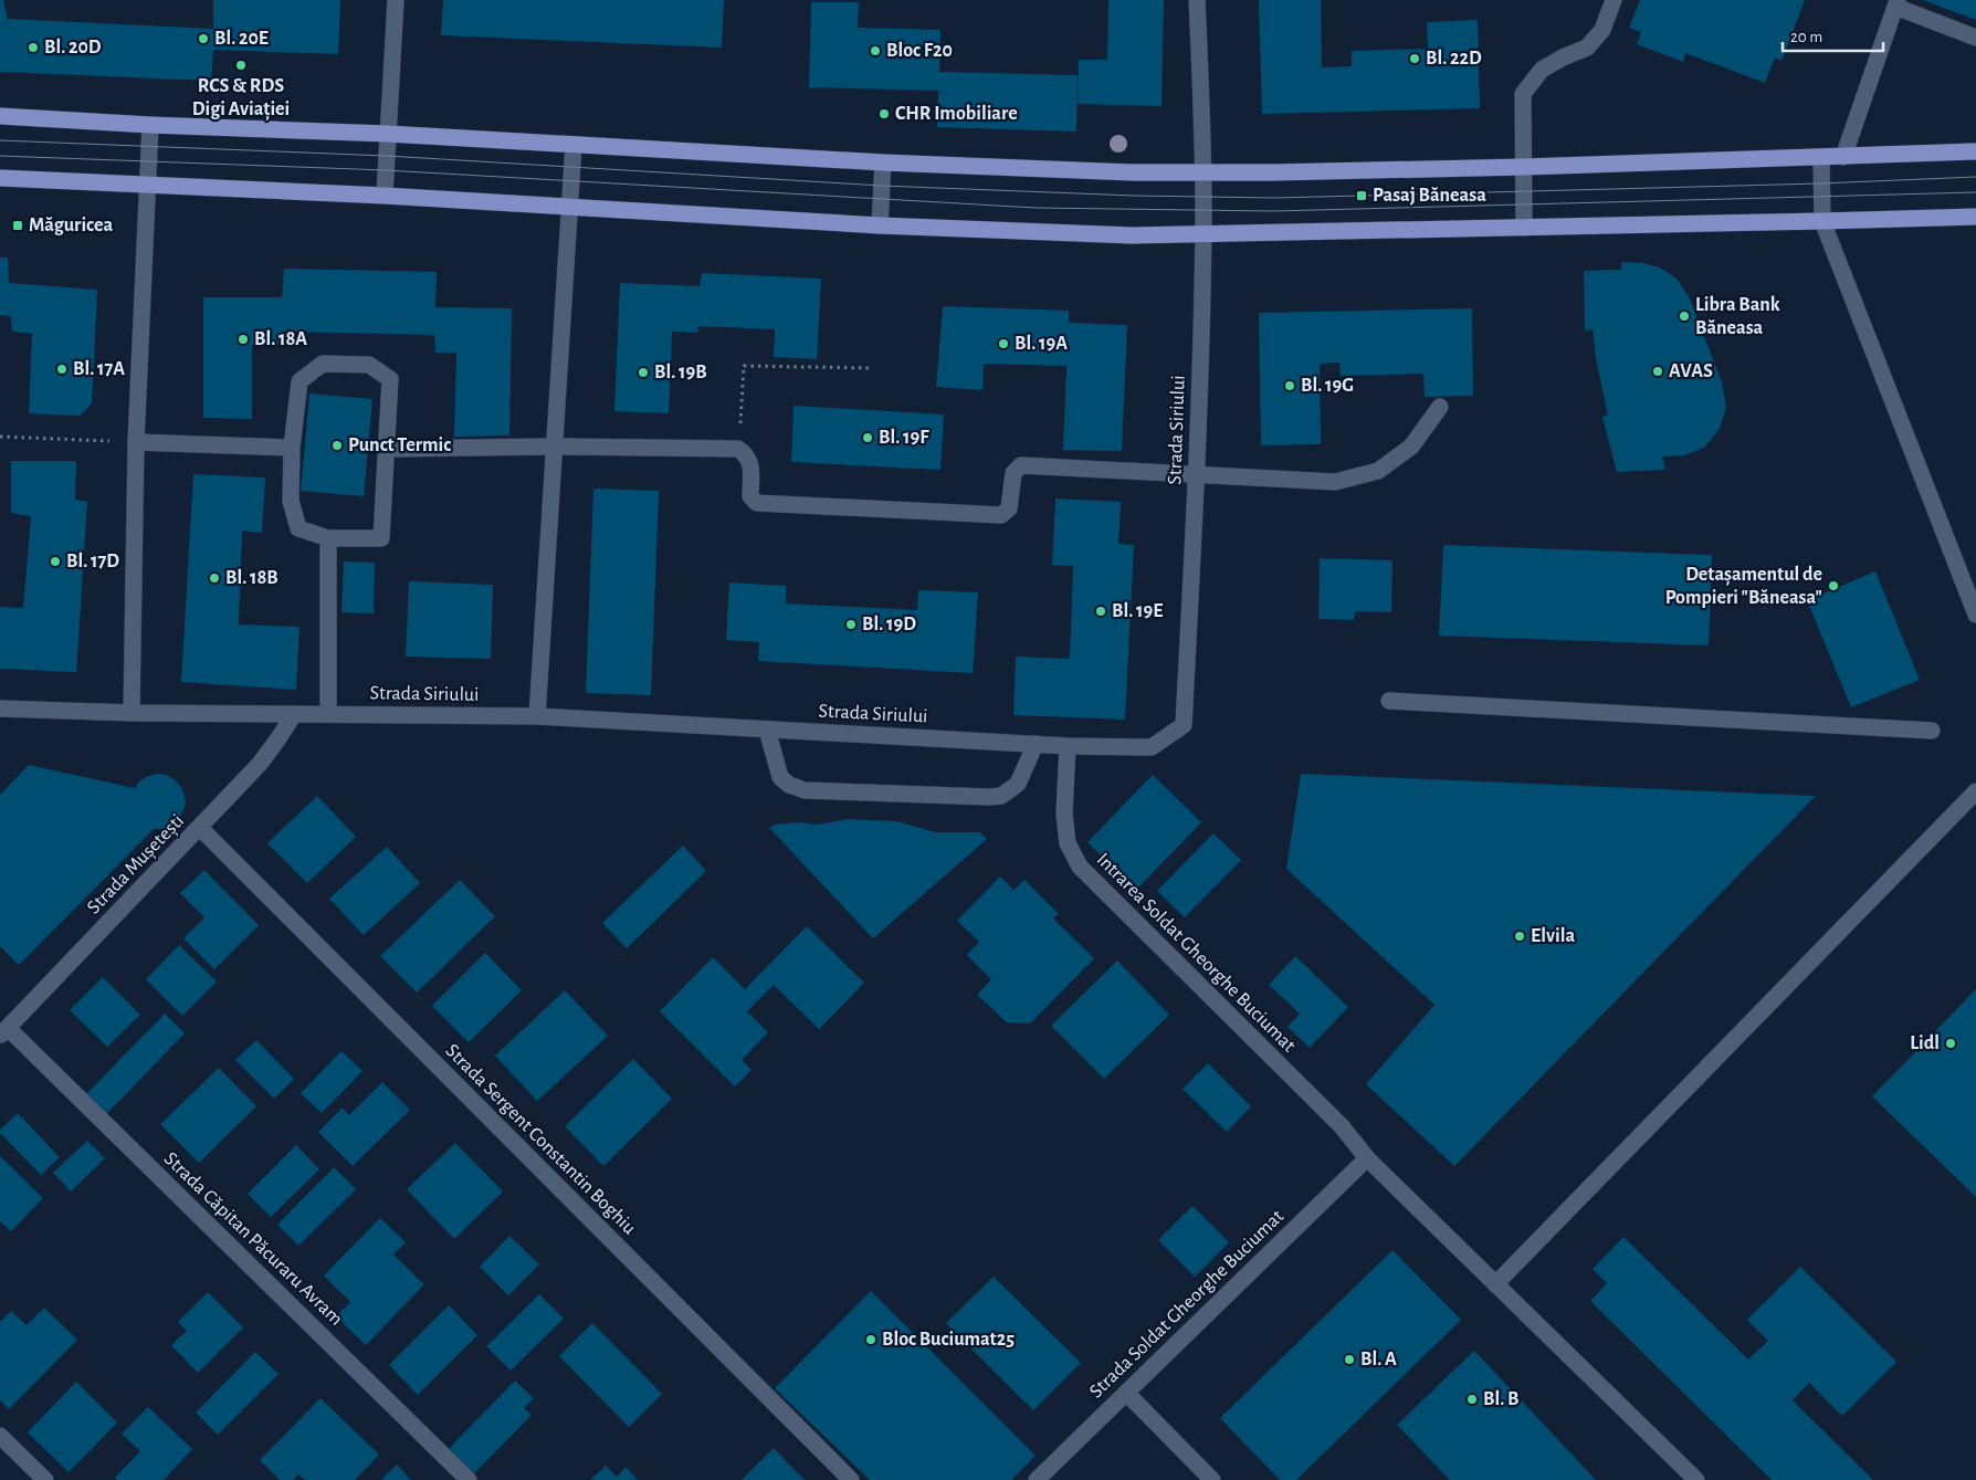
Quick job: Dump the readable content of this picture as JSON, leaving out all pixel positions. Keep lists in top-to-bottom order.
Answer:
{
  "streets": {
    "street": [
      "Strada Siriului",
      "Strada Mușetești",
      "Intrarea Soldat Gheorghe Buciumat",
      "Strada Sergent Constantin Boghiu",
      "Strada Căpitan Păcuraru Avram",
      "Strada Soldat Gheorghe Buciumat"
    ]
  },
  "crossings": [
    ["Strada Siriului", "Strada Mușetești"],
    ["Strada Siriului", "Intrarea Soldat Gheorghe Buciumat"],
    ["Strada Mușetești", "Strada Sergent Constantin Boghiu"],
    ["Strada Mușetești", "Strada Căpitan Păcuraru Avram"],
    ["Intrarea Soldat Gheorghe Buciumat", "Strada Soldat Gheorghe Buciumat"]
  ],
  "places": {
    "other": [
      "Bl. 20E",
      "Bl. 20D",
      "Bloc F20",
      "Bl. 22D",
      "RCS & RDS Digi Aviației",
      "CHR Imobiliare",
      "Libra Bank Băneasa",
      "Bl. 18A",
      "Bl. 19A",
      "Bl. 17A",
      "AVAS",
      "Bl. 19B",
      "Bl. 19G",
      "Bl. 19F",
      "Punct Termic",
      "Bl. 17D",
      "Bl. 18B",
      "Detașamentul de Pompieri \"Băneasa\"",
      "Bl. 19E",
      "Bl. 19D",
      "Elvila",
      "Lidl",
      "Bloc Buciumat25",
      "Bl. A",
      "Bl. B"
    ],
    "transit": ["Pasaj Băneasa", "Măguricea"]
  },
  "scale_bar": "20 m"
}
